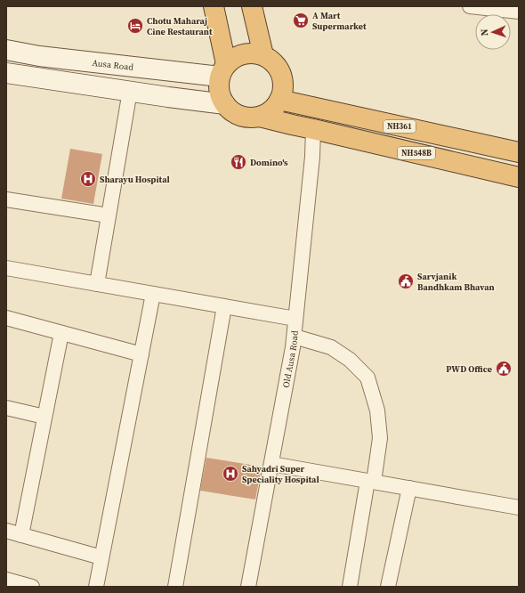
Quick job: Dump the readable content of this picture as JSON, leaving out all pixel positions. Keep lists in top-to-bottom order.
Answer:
{
  "streets": {
    "highway": ["NH361", "NH548B"],
    "main road": ["Ausa Road"],
    "street": ["Old Ausa Road"]
  },
  "crossings": [
    ["Ausa Road", "NH361"],
    ["NH548B", "Old Ausa Road"]
  ],
  "places": {
    "supermarket": ["A Mart Supermarket"],
    "hotel": ["Chotu Maharaj Cine Restaurant"],
    "restaurant": ["Domino's"],
    "hospital": ["Sharayu Hospital", "Sahyadri Super Speciality Hospital"],
    "public building": ["Sarvjanik Bandhkam Bhavan", "PWD Office"]
  },
  "north": "left"
}
